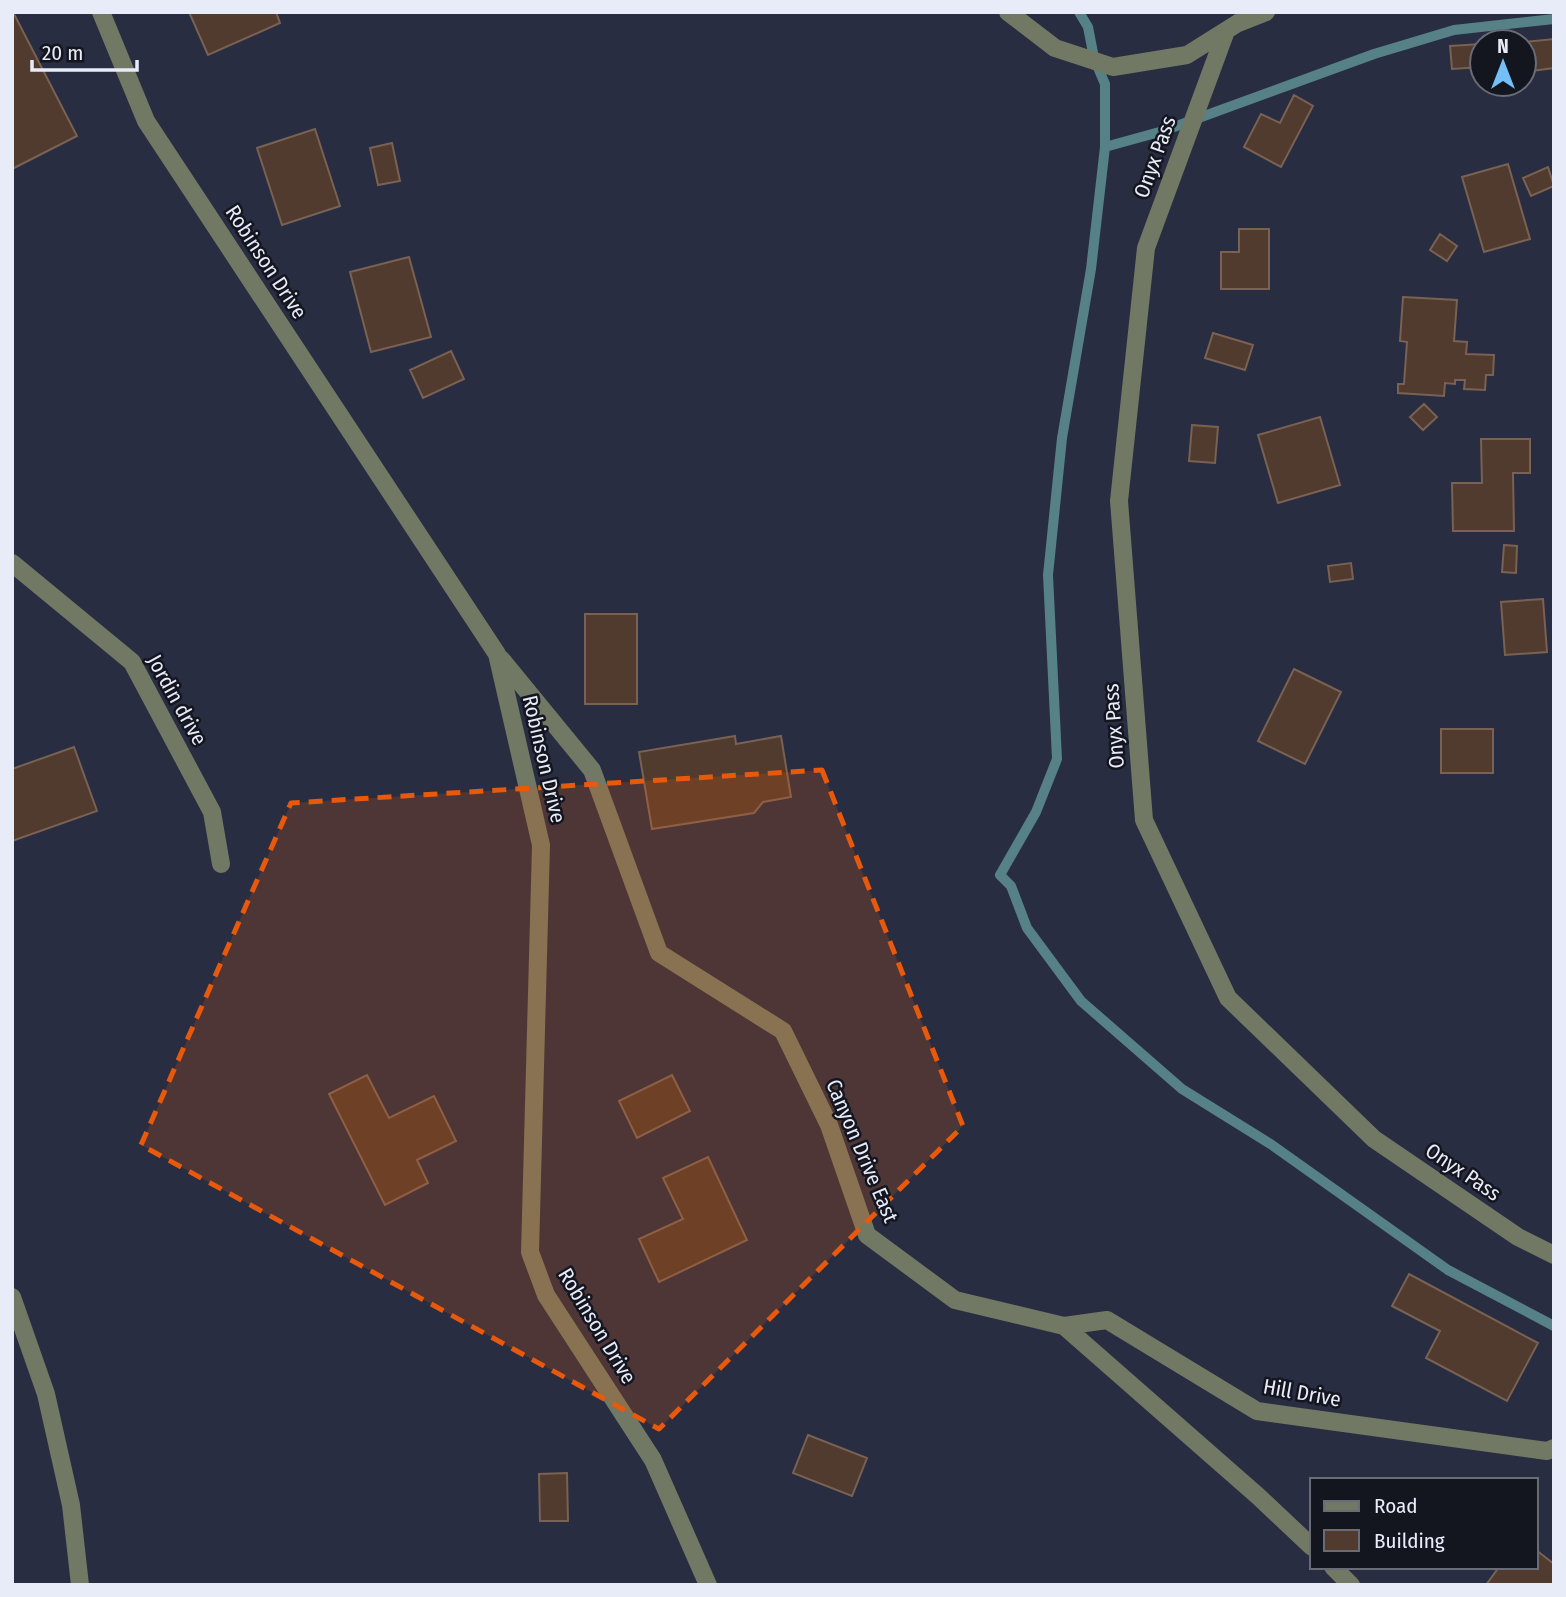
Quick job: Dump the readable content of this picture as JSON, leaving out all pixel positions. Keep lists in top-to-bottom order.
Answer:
{
  "streets": {
    "street": [
      "Onyx Pass",
      "Robinson Drive",
      "Jordin drive",
      "Canyon Drive East",
      "Hill Drive"
    ]
  },
  "crossings": [
    ["Robinson Drive", "Canyon Drive East"],
    ["Canyon Drive East", "Hill Drive"]
  ],
  "legend": ["Road", "Building"],
  "scale_bar": "20 m",
  "north": "top"
}
